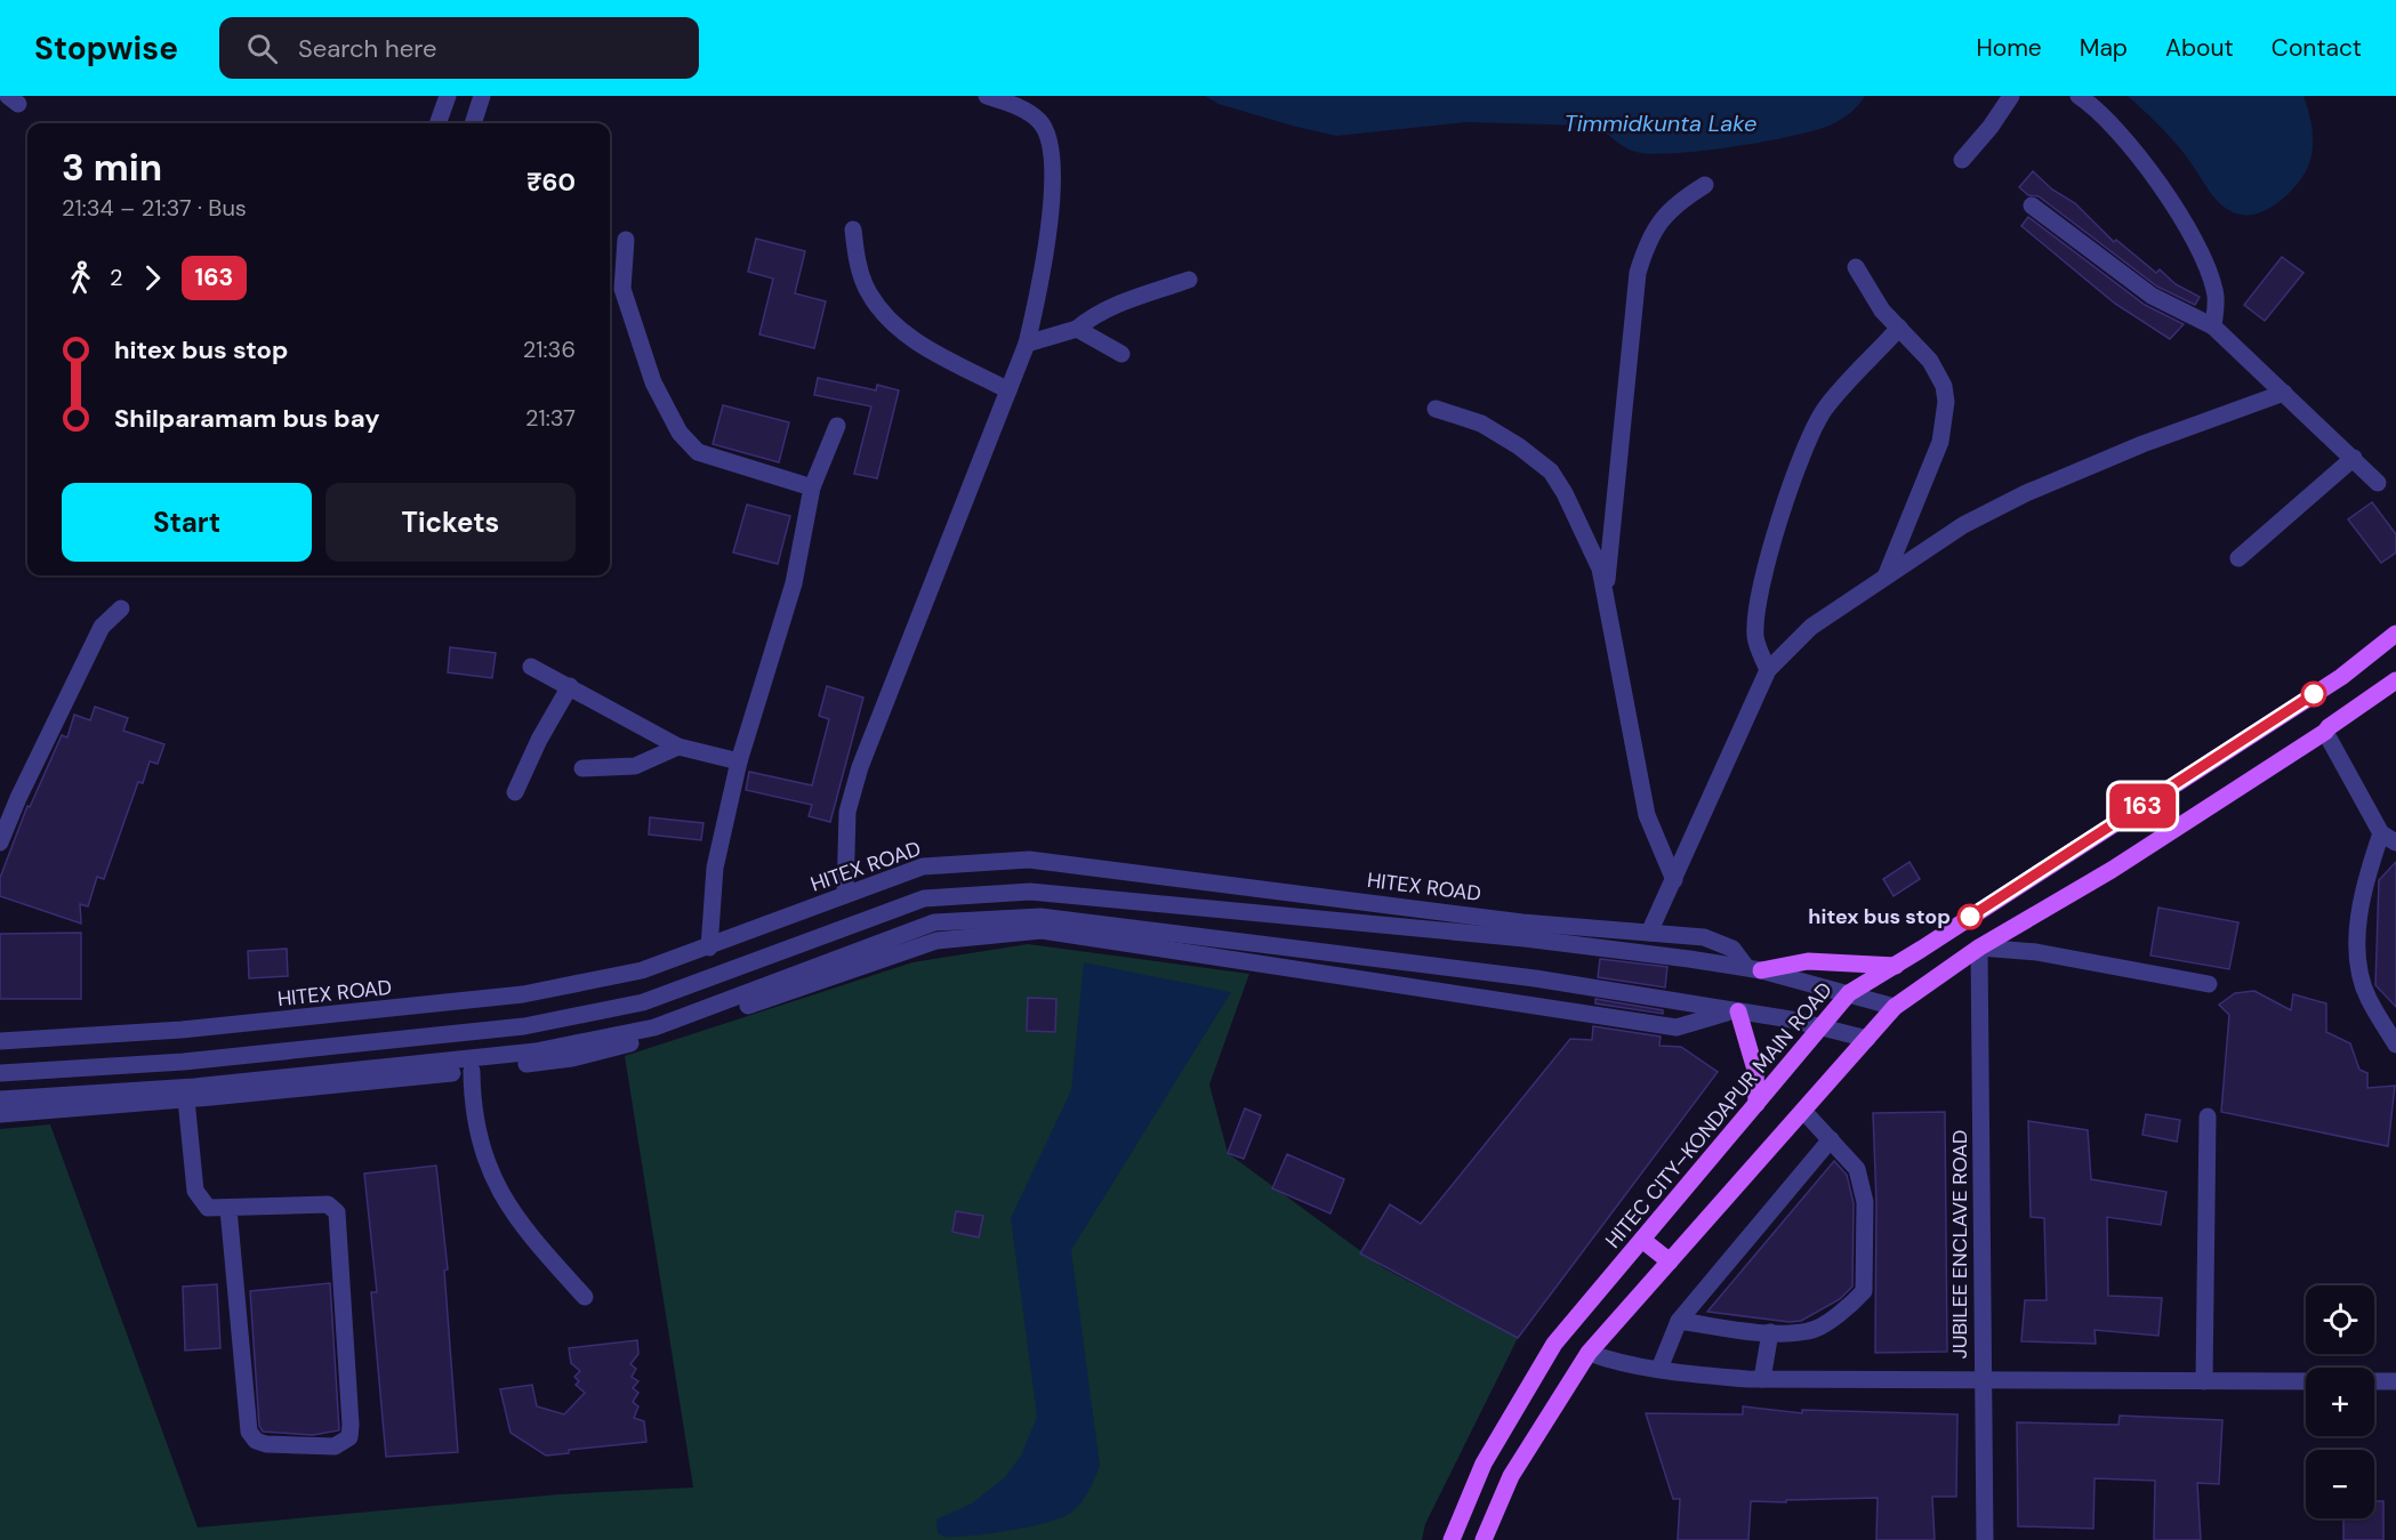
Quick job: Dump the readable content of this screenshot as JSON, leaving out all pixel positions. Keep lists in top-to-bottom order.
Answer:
{
  "streets": {
    "main road": ["HITEC CITY–KONDAPUR MAIN ROAD"],
    "street": ["HITEX ROAD", "JUBILEE ENCLAVE ROAD"]
  },
  "crossings": [
    ["HITEX ROAD", "HITEC CITY–KONDAPUR MAIN ROAD"]
  ],
  "water": ["Timmidkunta Lake"],
  "places": ["hitex bus stop"],
  "lines": ["bus line 163"],
  "page": {
    "header": "Stopwise",
    "search": "Search here",
    "nav": [
      "Home",
      "Map",
      "About",
      "Contact"
    ],
    "on_map": "163",
    "heading": ["3 min", "21:34 – 21:37 · Bus", "₹60"],
    "legs": ["2", "163"],
    "list": [
      {
        "name": "hitex bus stop",
        "value": "21:36"
      },
      {
        "name": "Shilparamam bus bay",
        "value": "21:37"
      }
    ],
    "buttons": ["Start", "Tickets"],
    "map_buttons": ["+", "−"]
  }
}
